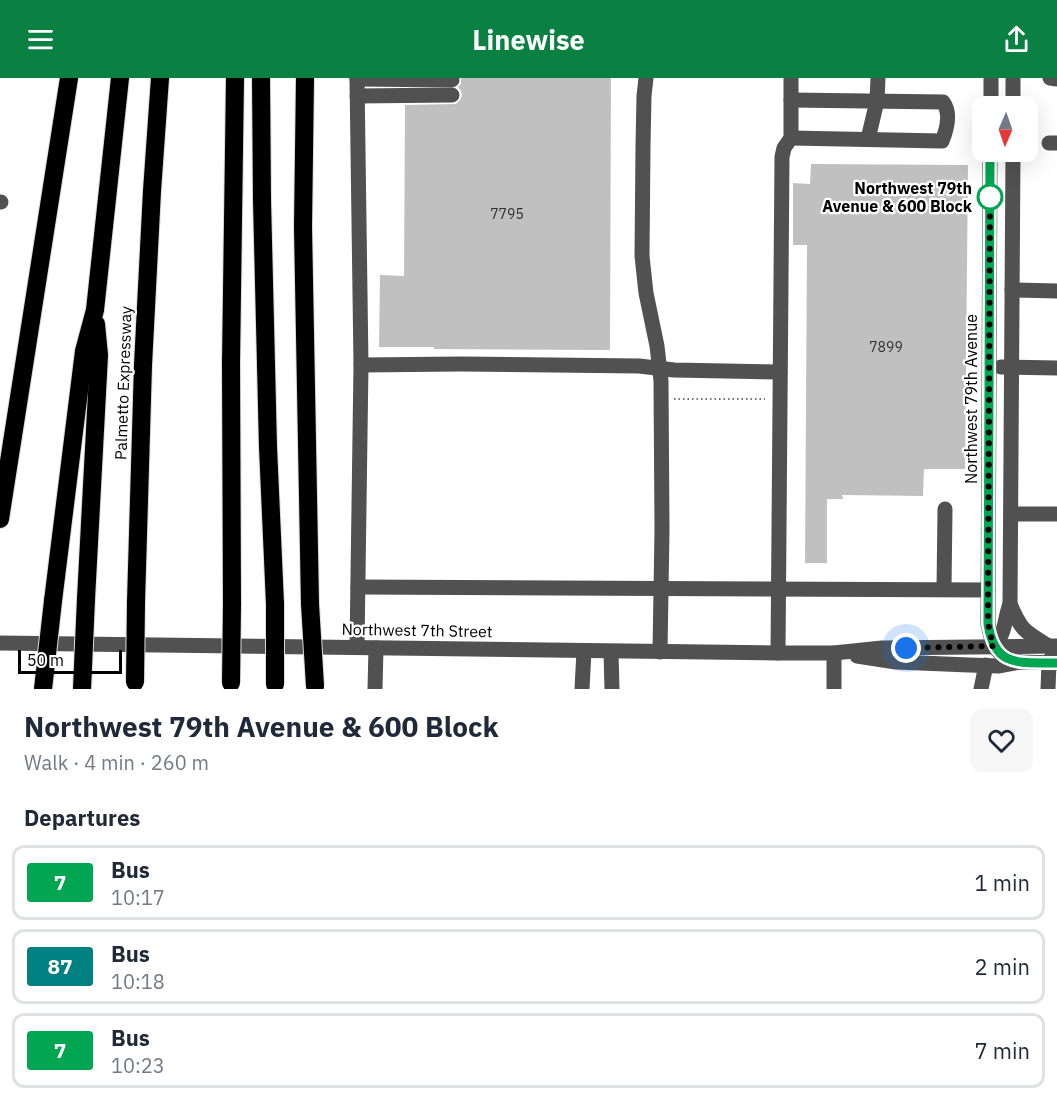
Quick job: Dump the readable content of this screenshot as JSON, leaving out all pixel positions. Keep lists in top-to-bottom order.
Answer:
{
  "streets": {
    "highway": ["Palmetto Expressway"],
    "street": ["Northwest 79th Avenue", "Northwest 7th Street"]
  },
  "crossings": [
    ["Northwest 79th Avenue", "Northwest 7th Street"]
  ],
  "places": ["Northwest 79th Avenue & 600 Block"],
  "lines": ["bus line 7"],
  "house_numbers": ["7795", "7899"],
  "scale_bar": "50 m",
  "north": "bottom",
  "page": {
    "header": "Linewise",
    "scale": "50 m",
    "heading": [
      ["Northwest 79th Avenue & 600 Block", "Walk · 4 min · 260 m"],
      "Departures"
    ],
    "list": [
      {
        "mark": "7",
        "name": "Bus",
        "note": "10:17",
        "value": "1 min"
      },
      {
        "mark": "87",
        "name": "Bus",
        "note": "10:18",
        "value": "2 min"
      },
      {
        "mark": "7",
        "name": "Bus",
        "note": "10:23",
        "value": "7 min"
      }
    ]
  }
}
